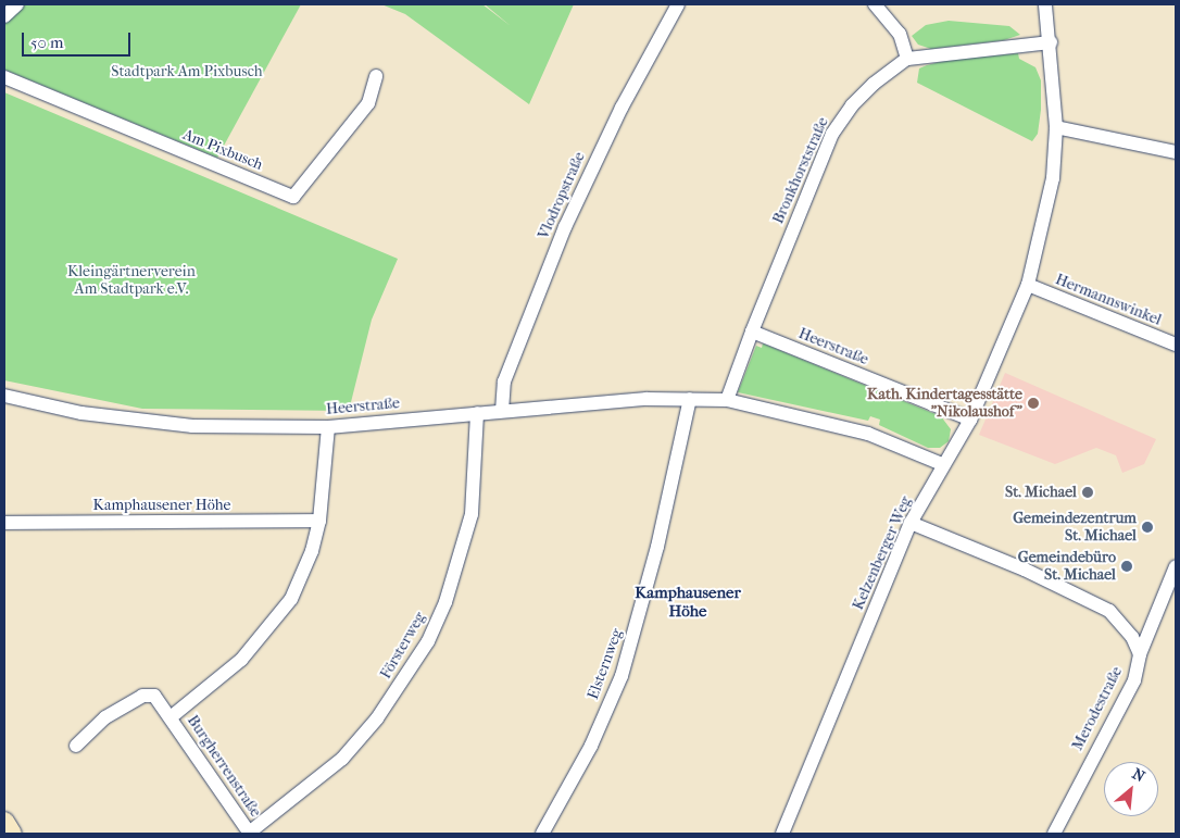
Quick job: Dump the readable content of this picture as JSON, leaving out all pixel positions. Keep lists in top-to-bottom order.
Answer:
{
  "streets": {
    "street": [
      "Am Pixbusch",
      "Bronkhorststraße",
      "Vlodropstraße",
      "Hermannswinkel",
      "Heerstraße",
      "Kamphausener Höhe",
      "Kelzenberger Weg",
      "Försterweg",
      "Elsternweg",
      "Merodestraße",
      "Burgherrenstraße"
    ]
  },
  "crossings": [
    ["Bronkhorststraße", "Heerstraße"],
    ["Vlodropstraße", "Heerstraße"],
    ["Hermannswinkel", "Kelzenberger Weg"],
    ["Heerstraße", "Kelzenberger Weg"],
    ["Heerstraße", "Försterweg"],
    ["Heerstraße", "Elsternweg"],
    ["Heerstraße", "Burgherrenstraße"],
    ["Kamphausener Höhe", "Burgherrenstraße"],
    ["Försterweg", "Burgherrenstraße"]
  ],
  "districts": ["Kamphausener Höhe"],
  "parks": ["Stadtpark Am Pixbusch", "Kleingärtnerverein Am Stadtpark e.V."],
  "places": [
    "Kath. Kindertagesstätte \"Nikolaushof\"",
    "St. Michael",
    "Gemeindezentrum St. Michael",
    "Gemeindebüro St. Michael"
  ],
  "scale_bar": "50 m",
  "north": "top right"
}
